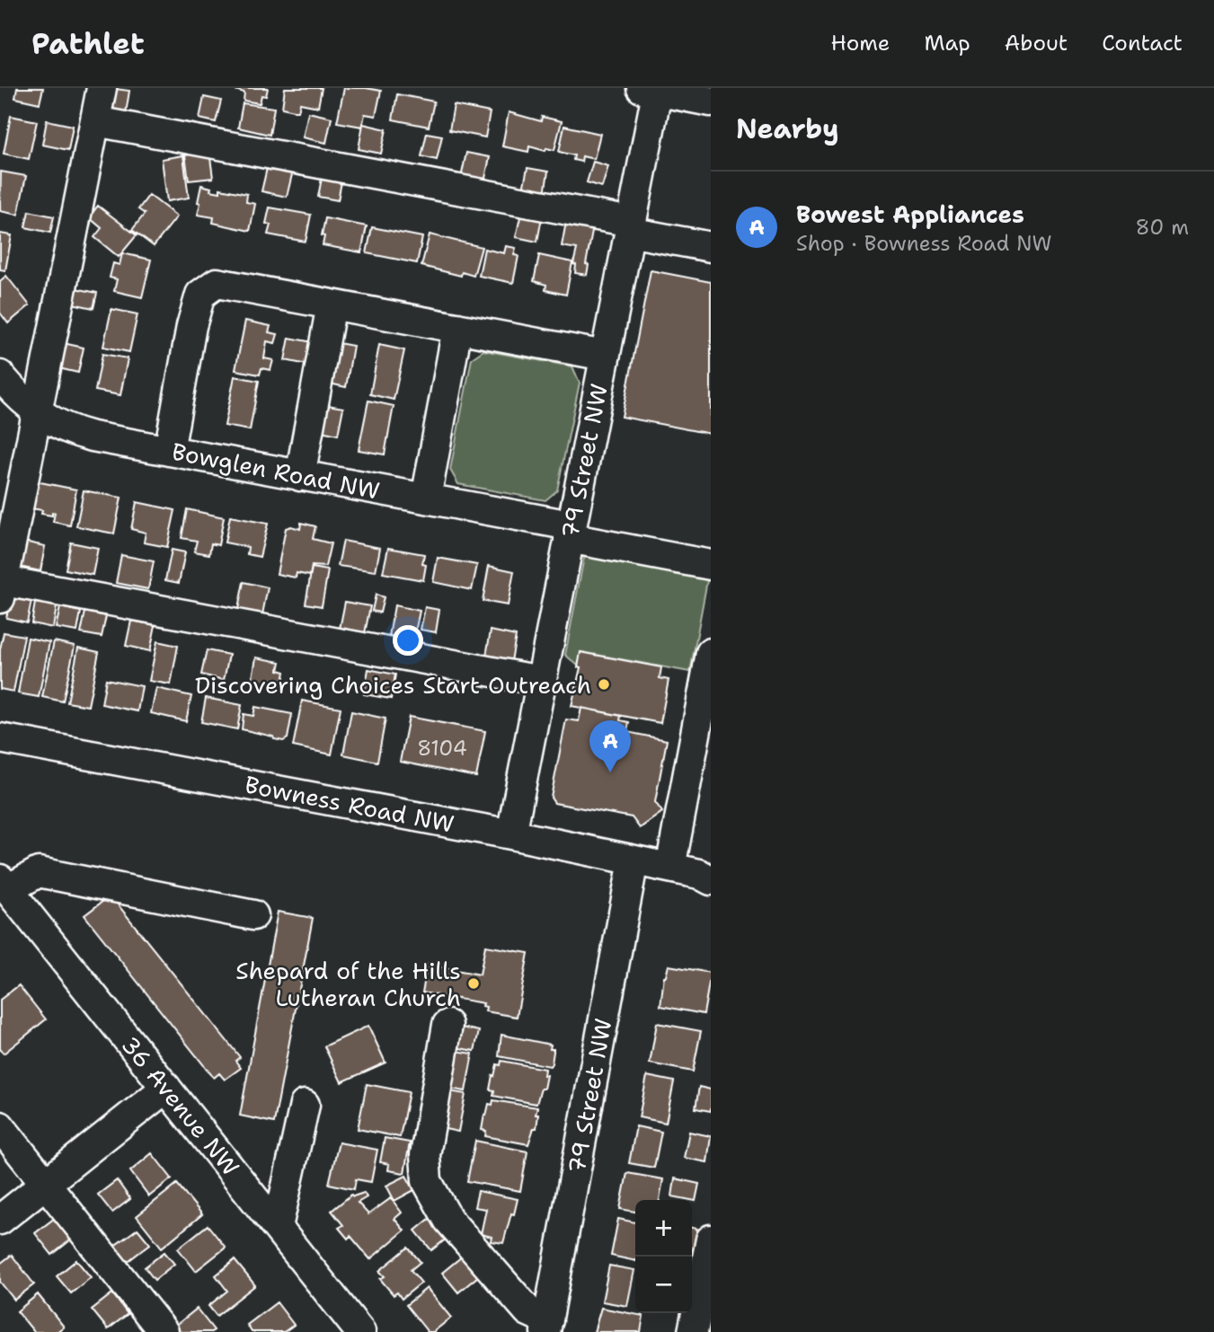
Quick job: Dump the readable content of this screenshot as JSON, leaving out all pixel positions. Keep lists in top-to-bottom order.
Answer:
{
  "streets": {
    "street": [
      "79 Street NW",
      "Bowglen Road NW",
      "Bowness Road NW",
      "36 Avenue NW"
    ]
  },
  "crossings": [
    ["79 Street NW", "Bowglen Road NW"],
    ["79 Street NW", "Bowness Road NW"]
  ],
  "places": ["Discovering Choices Start Outreach", "Shepard of the Hills Lutheran Church"],
  "house_numbers": ["8104"],
  "page": {
    "header": "Pathlet",
    "nav": [
      "Home",
      "Map",
      "About",
      "Contact"
    ],
    "heading": "Nearby",
    "list": [
      {
        "mark": "A",
        "name": "Bowest Appliances",
        "note": "Shop · Bowness Road NW",
        "value": "80 m"
      }
    ],
    "pins": "A",
    "map_buttons": ["+", "−"]
  }
}
